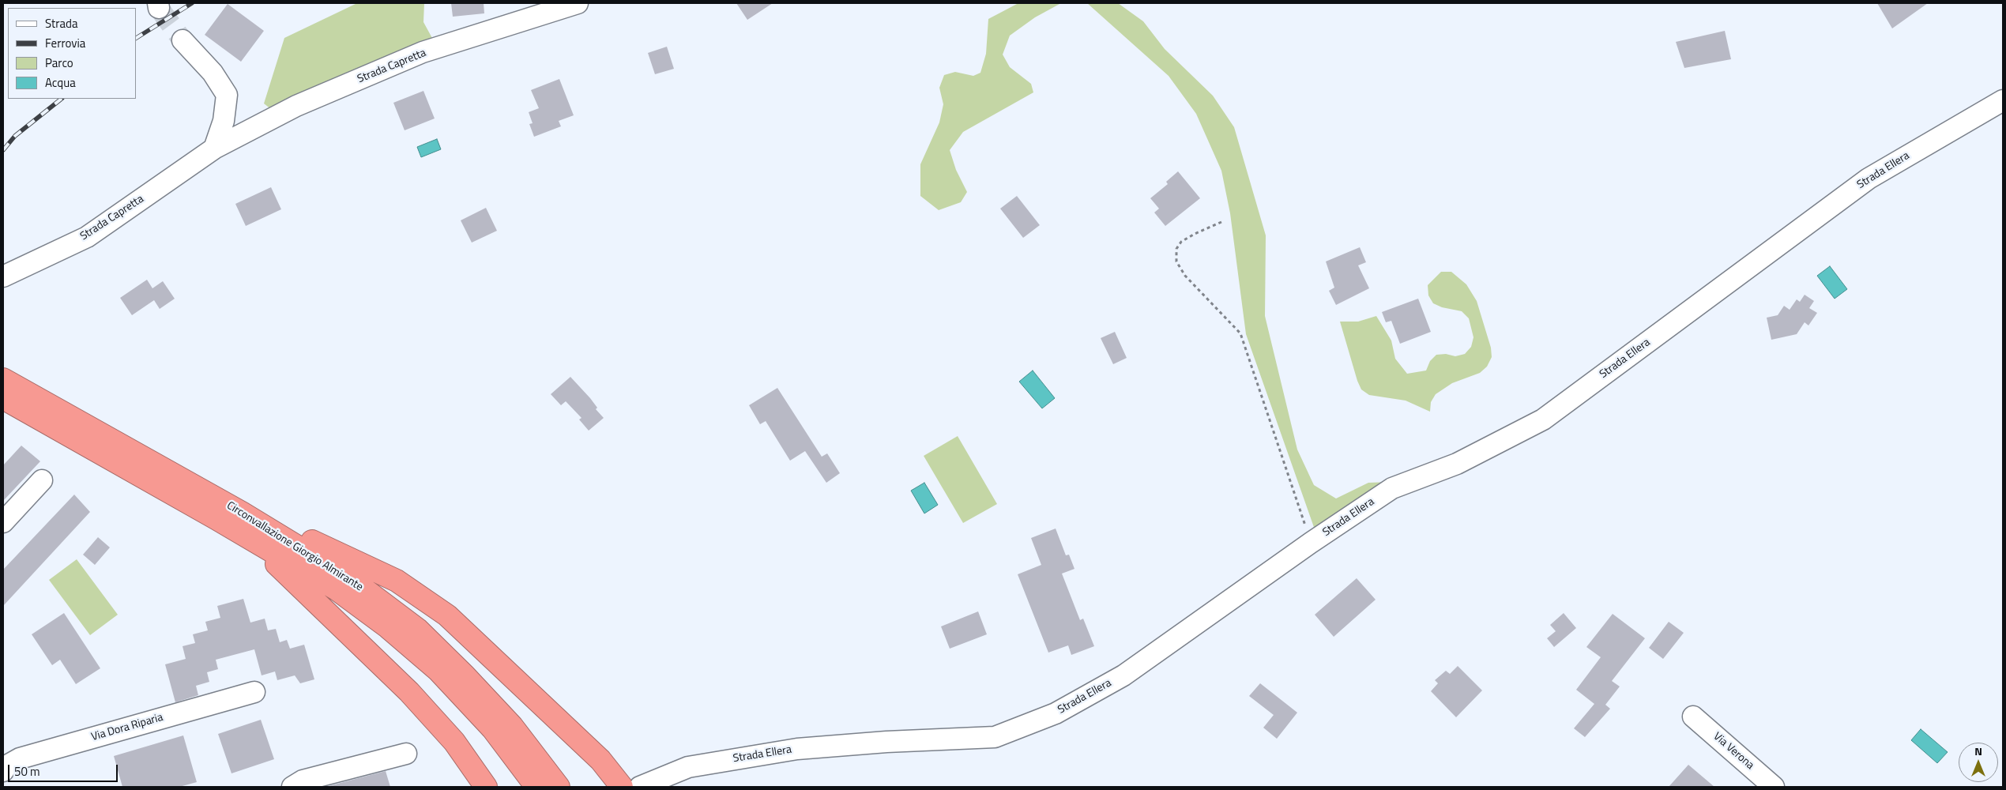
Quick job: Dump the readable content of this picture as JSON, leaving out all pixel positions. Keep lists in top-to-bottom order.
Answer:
{
  "streets": {
    "highway": ["Circonvallazione Giorgio Almirante"],
    "street": [
      "Strada Capretta",
      "Strada Ellera",
      "Via Dora Riparia",
      "Via Verona"
    ]
  },
  "legend": [
    "Strada",
    "Ferrovia",
    "Parco",
    "Acqua"
  ],
  "scale_bar": "50 m",
  "north": "top"
}
